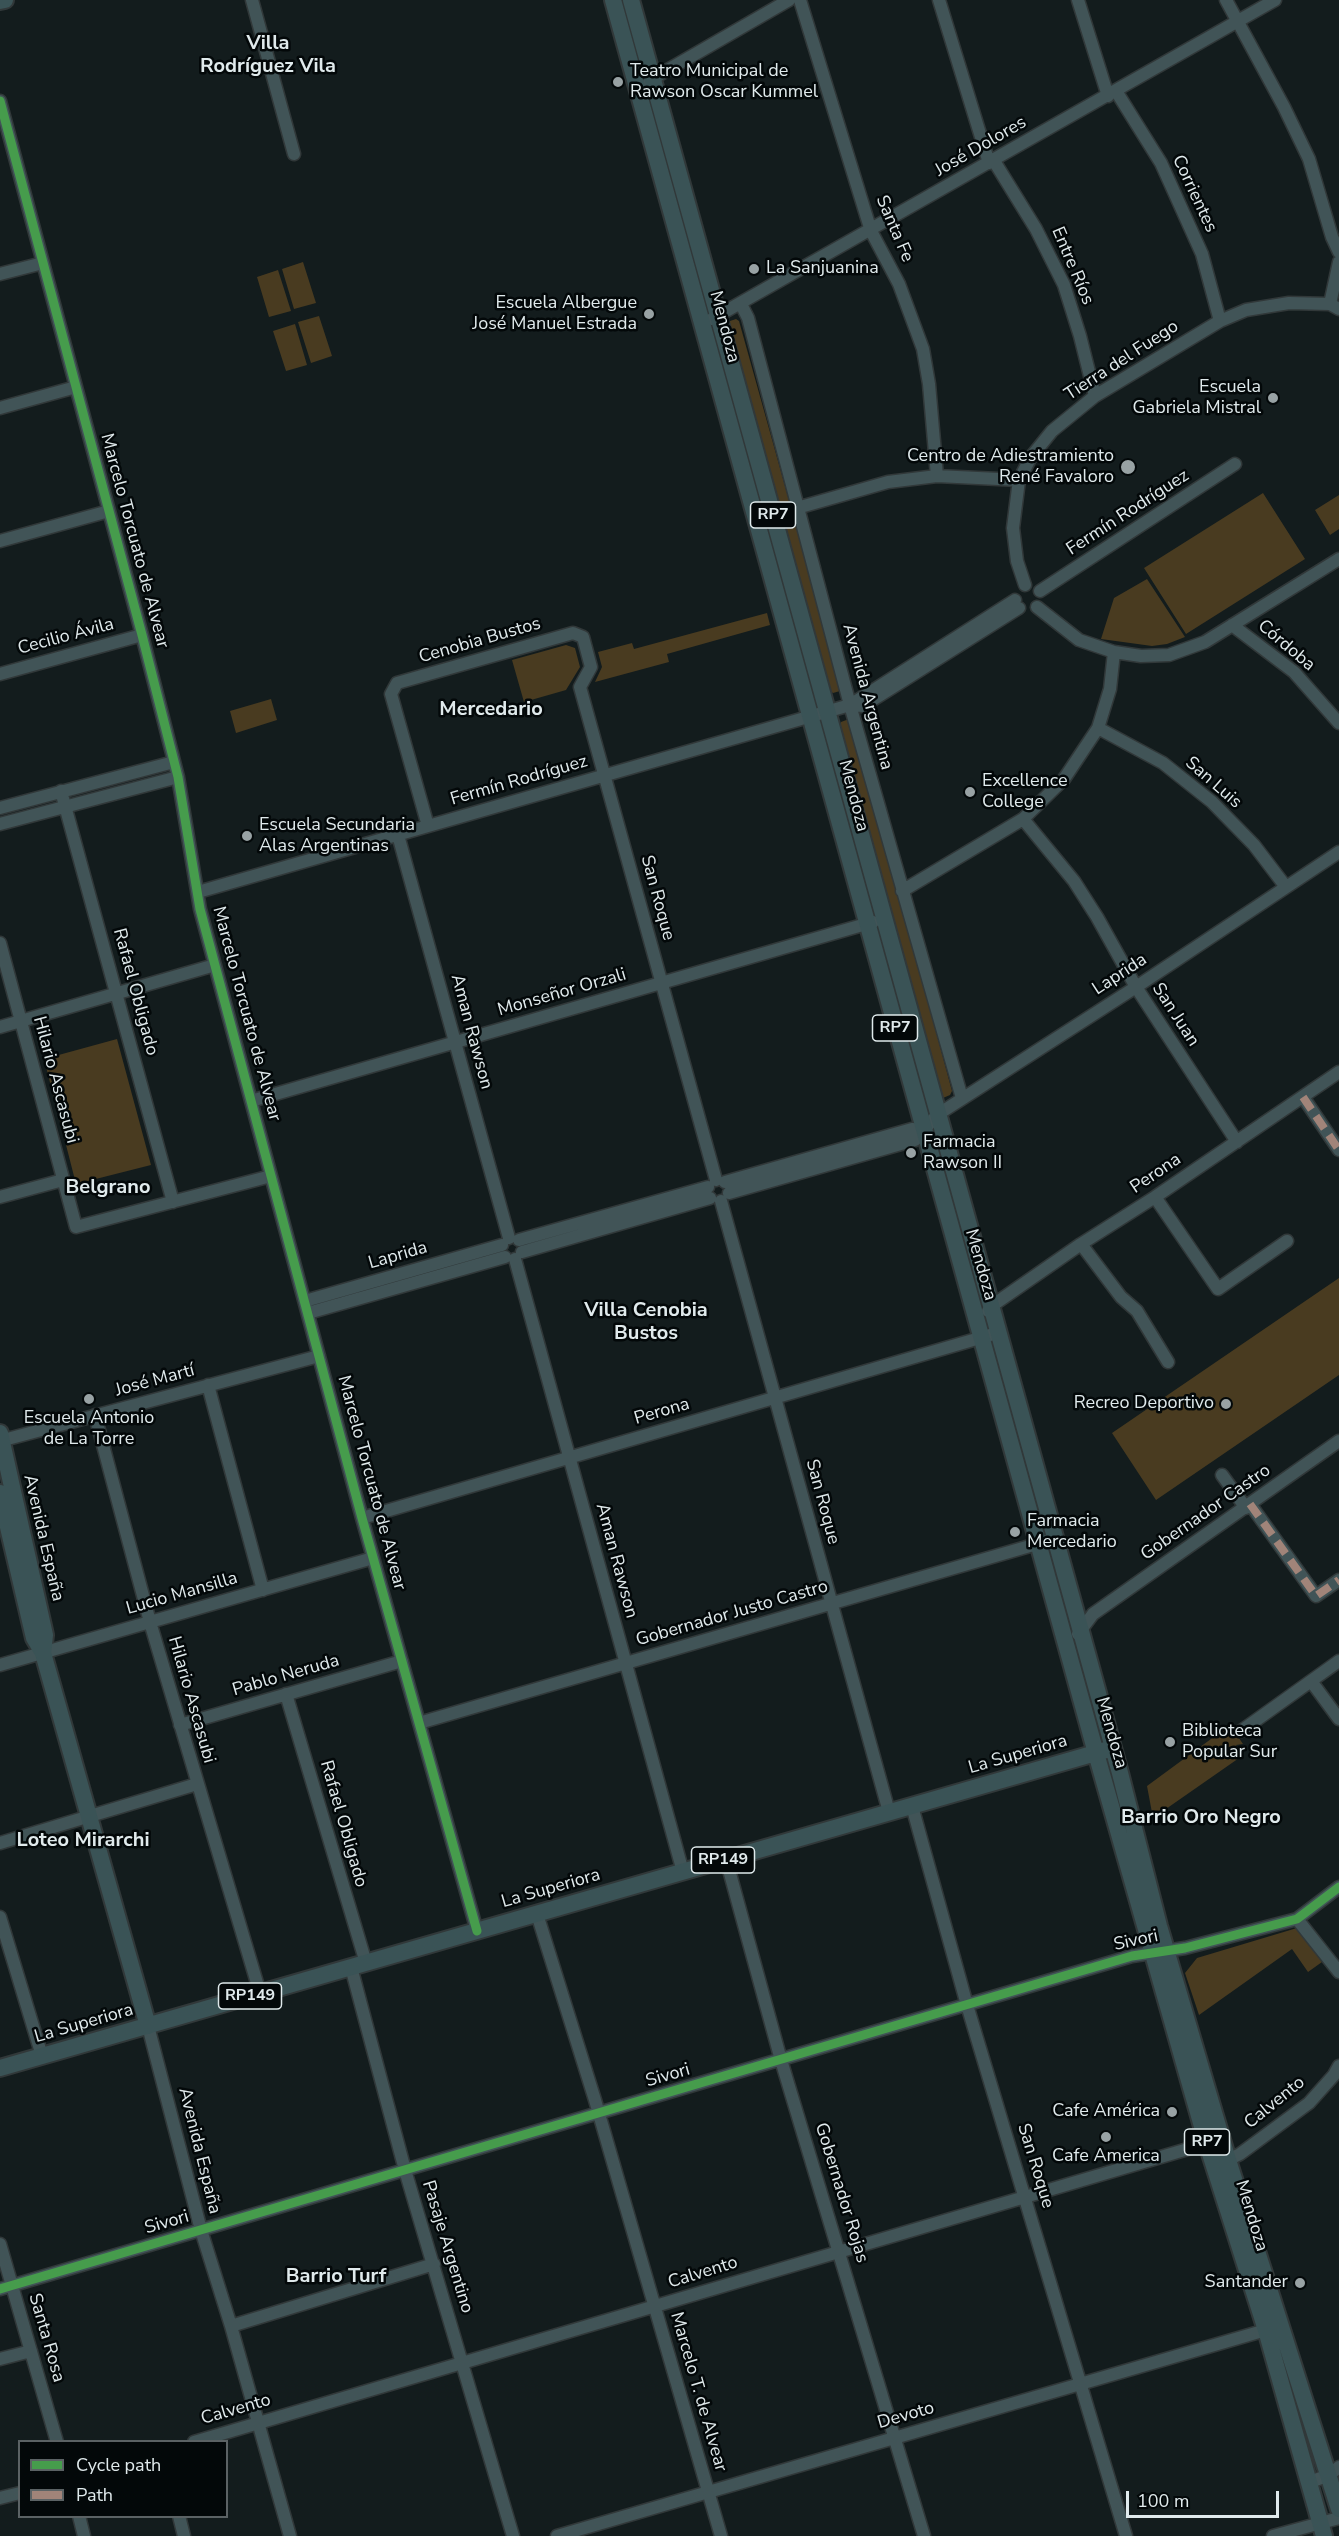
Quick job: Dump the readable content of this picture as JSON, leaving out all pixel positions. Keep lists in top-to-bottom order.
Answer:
{
  "streets": {
    "main road": [
      "Mendoza",
      "RP7",
      "Avenida España",
      "La Superiora",
      "RP149"
    ],
    "street": [
      "José Dolores",
      "Corrientes",
      "Santa Fe",
      "Entre Ríos",
      "Tierra del Fuego",
      "Fermín Rodríguez",
      "Marcelo Torcuato de Alvear",
      "Cecilio Ávila",
      "Cenobia Bustos",
      "Córdoba",
      "Avenida Argentina",
      "San Luis",
      "San Roque",
      "Laprida",
      "Rafael Obligado",
      "Monseñor Orzali",
      "San Juan",
      "Aman Rawson",
      "Hilario Ascasubi",
      "Perona",
      "José Martí",
      "Gobernador Castro",
      "Lucio Mansilla",
      "Gobernador Justo Castro",
      "Pablo Neruda",
      "Sivori",
      "Calvento",
      "Gobernador Rojas",
      "Pasaje Argentino",
      "Santa Rosa",
      "Marcelo T. de Alvear",
      "Devoto"
    ]
  },
  "crossings": [
    ["José Dolores", "Corrientes"],
    ["José Dolores", "Santa Fe"],
    ["José Dolores", "Entre Ríos"],
    ["José Dolores", "Mendoza"],
    ["José Dolores", "Avenida Argentina"],
    ["Corrientes", "Tierra del Fuego"],
    ["Entre Ríos", "Tierra del Fuego"],
    ["Mendoza", "Fermín Rodríguez"],
    ["Mendoza", "Laprida"],
    ["Mendoza", "Monseñor Orzali"],
    ["Mendoza", "Perona"],
    ["Mendoza", "Gobernador Castro"],
    ["Mendoza", "Gobernador Justo Castro"],
    ["Mendoza", "La Superiora"],
    ["Mendoza", "Sivori"],
    ["Mendoza", "Calvento"],
    ["Mendoza", "Devoto"],
    ["Tierra del Fuego", "Fermín Rodríguez"],
    ["Fermín Rodríguez", "Marcelo Torcuato de Alvear"],
    ["Fermín Rodríguez", "Cenobia Bustos"],
    ["Fermín Rodríguez", "Avenida Argentina"],
    ["Fermín Rodríguez", "San Roque"],
    ["Fermín Rodríguez", "Aman Rawson"],
    ["Marcelo Torcuato de Alvear", "Cecilio Ávila"],
    ["Marcelo Torcuato de Alvear", "Laprida"],
    ["Marcelo Torcuato de Alvear", "Monseñor Orzali"],
    ["Marcelo Torcuato de Alvear", "Perona"],
    ["Marcelo Torcuato de Alvear", "José Martí"],
    ["Marcelo Torcuato de Alvear", "Lucio Mansilla"],
    ["Marcelo Torcuato de Alvear", "Gobernador Justo Castro"],
    ["Marcelo Torcuato de Alvear", "Pablo Neruda"],
    ["Marcelo Torcuato de Alvear", "La Superiora"],
    ["Cenobia Bustos", "San Roque"],
    ["Avenida Argentina", "Laprida"],
    ["San Luis", "Laprida"],
    ["San Roque", "Laprida"],
    ["San Roque", "Monseñor Orzali"],
    ["San Roque", "Perona"],
    ["San Roque", "Gobernador Justo Castro"],
    ["San Roque", "La Superiora"],
    ["San Roque", "Sivori"],
    ["San Roque", "Calvento"],
    ["San Roque", "Devoto"],
    ["Laprida", "San Juan"],
    ["Laprida", "Aman Rawson"],
    ["Rafael Obligado", "Hilario Ascasubi"],
    ["Rafael Obligado", "Pablo Neruda"],
    ["Rafael Obligado", "La Superiora"],
    ["Rafael Obligado", "Pasaje Argentino"],
    ["Monseñor Orzali", "Aman Rawson"],
    ["San Juan", "Perona"],
    ["Aman Rawson", "Perona"],
    ["Aman Rawson", "Gobernador Justo Castro"],
    ["Aman Rawson", "La Superiora"],
    ["Hilario Ascasubi", "José Martí"],
    ["Hilario Ascasubi", "Lucio Mansilla"],
    ["Hilario Ascasubi", "Pablo Neruda"],
    ["Hilario Ascasubi", "La Superiora"],
    ["José Martí", "Avenida España"],
    ["Avenida España", "Lucio Mansilla"],
    ["Avenida España", "La Superiora"],
    ["Avenida España", "Sivori"],
    ["Avenida España", "Calvento"],
    ["La Superiora", "Gobernador Rojas"],
    ["La Superiora", "Pasaje Argentino"],
    ["La Superiora", "Marcelo T. de Alvear"],
    ["Sivori", "Gobernador Rojas"],
    ["Sivori", "Pasaje Argentino"],
    ["Sivori", "Santa Rosa"],
    ["Sivori", "Marcelo T. de Alvear"],
    ["Calvento", "Gobernador Rojas"],
    ["Calvento", "Pasaje Argentino"],
    ["Calvento", "Marcelo T. de Alvear"],
    ["Gobernador Rojas", "Devoto"],
    ["Marcelo T. de Alvear", "Devoto"]
  ],
  "districts": [
    "Villa Rodríguez Vila",
    "Mercedario",
    "Belgrano",
    "Villa Cenobia Bustos",
    "Barrio Oro Negro",
    "Loteo Mirarchi",
    "Barrio Turf"
  ],
  "places": [
    "Teatro Municipal de Rawson Oscar Kummel",
    "La Sanjuanina",
    "Escuela Albergue José Manuel Estrada",
    "Escuela Gabriela Mistral",
    "Centro de Adiestramiento René Favaloro",
    "Excellence College",
    "Escuela Secundaria Alas Argentinas",
    "Farmacia Rawson II",
    "Escuela Antonio de La Torre",
    "Recreo Deportivo",
    "Farmacia Mercedario",
    "Biblioteca Popular Sur",
    "Cafe América",
    "Cafe America",
    "Santander"
  ],
  "legend": ["Cycle path", "Path"],
  "scale_bar": "100 m"
}
